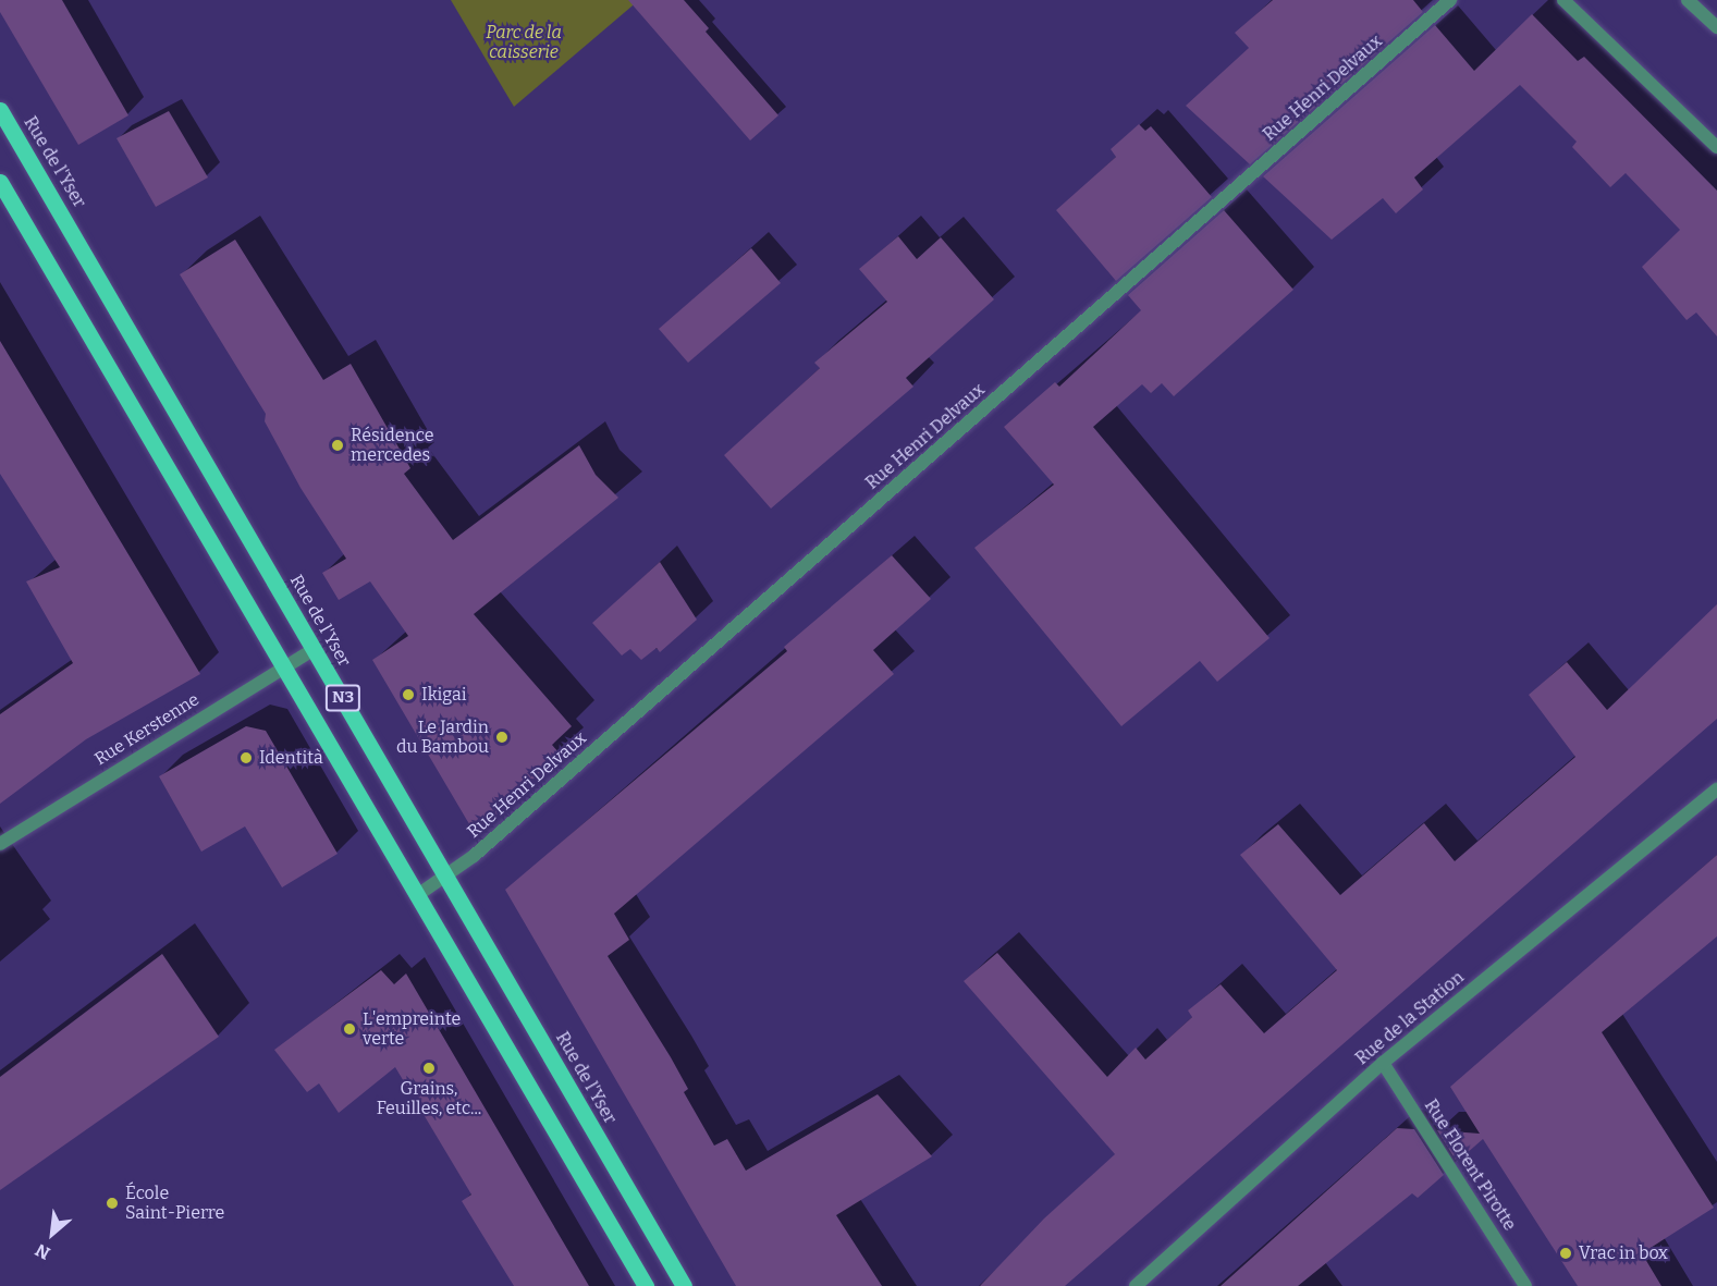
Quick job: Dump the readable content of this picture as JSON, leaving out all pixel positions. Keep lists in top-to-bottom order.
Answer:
{
  "streets": {
    "main road": ["Rue de l'Yser", "N3"],
    "street": [
      "Rue Henri Delvaux",
      "Rue Kerstenne",
      "Rue de la Station",
      "Rue Florent Pirotte"
    ]
  },
  "crossings": [
    ["Rue Henri Delvaux", "Rue de l'Yser"],
    ["Rue Henri Delvaux", "N3"],
    ["Rue de l'Yser", "Rue Kerstenne"],
    ["N3", "Rue Kerstenne"],
    ["Rue de la Station", "Rue Florent Pirotte"]
  ],
  "parks": ["Parc de la caisserie"],
  "places": [
    "Résidence mercedes",
    "Ikigai",
    "Le Jardin du Bambou",
    "Identità",
    "L'empreinte verte",
    "Grains, Feuilles, etc...",
    "École Saint-Pierre",
    "Vrac in box"
  ],
  "north": "bottom left"
}
